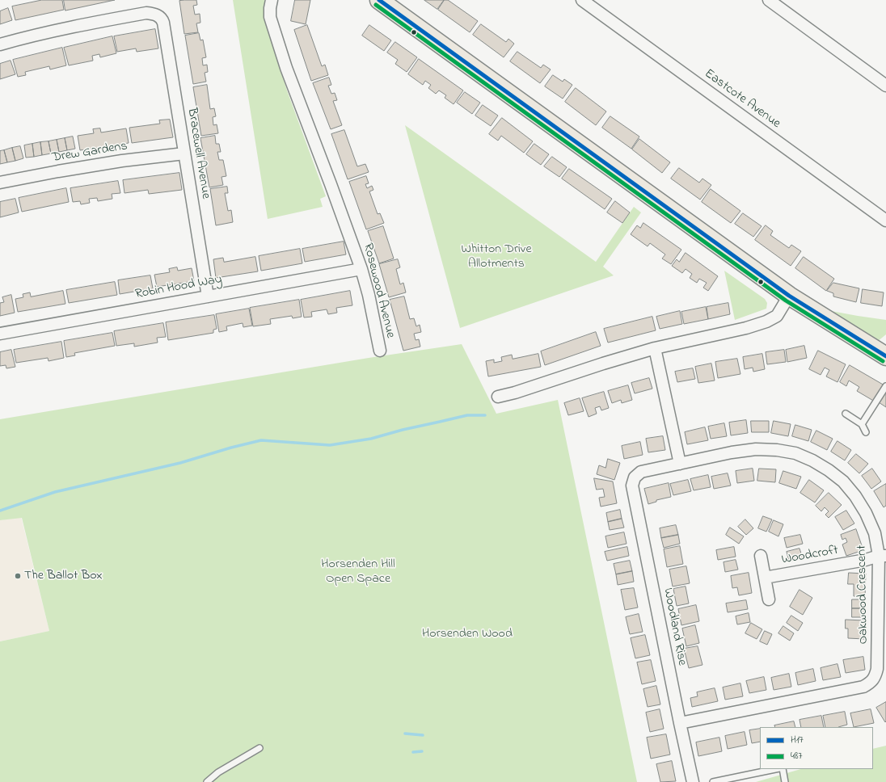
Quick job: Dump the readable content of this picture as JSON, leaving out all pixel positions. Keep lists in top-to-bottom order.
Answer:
{
  "streets": {
    "street": [
      "Eastcote Avenue",
      "Drew Gardens",
      "Bracewell Avenue",
      "Robin Hood Way",
      "Rosewood Avenue",
      "Woodcroft",
      "Oakwood Crescent",
      "Woodland Rise"
    ]
  },
  "crossings": [
    ["Drew Gardens", "Bracewell Avenue"],
    ["Bracewell Avenue", "Robin Hood Way"],
    ["Robin Hood Way", "Rosewood Avenue"],
    ["Woodcroft", "Oakwood Crescent"],
    ["Oakwood Crescent", "Woodland Rise"]
  ],
  "parks": ["Whitton Drive Allotments", "Horsenden Hill Open Space", "Horsenden Wood"],
  "places": ["The Ballot Box"],
  "lines": ["transit line H17", "transit line 487"],
  "legend": ["H17", "487"]
}
